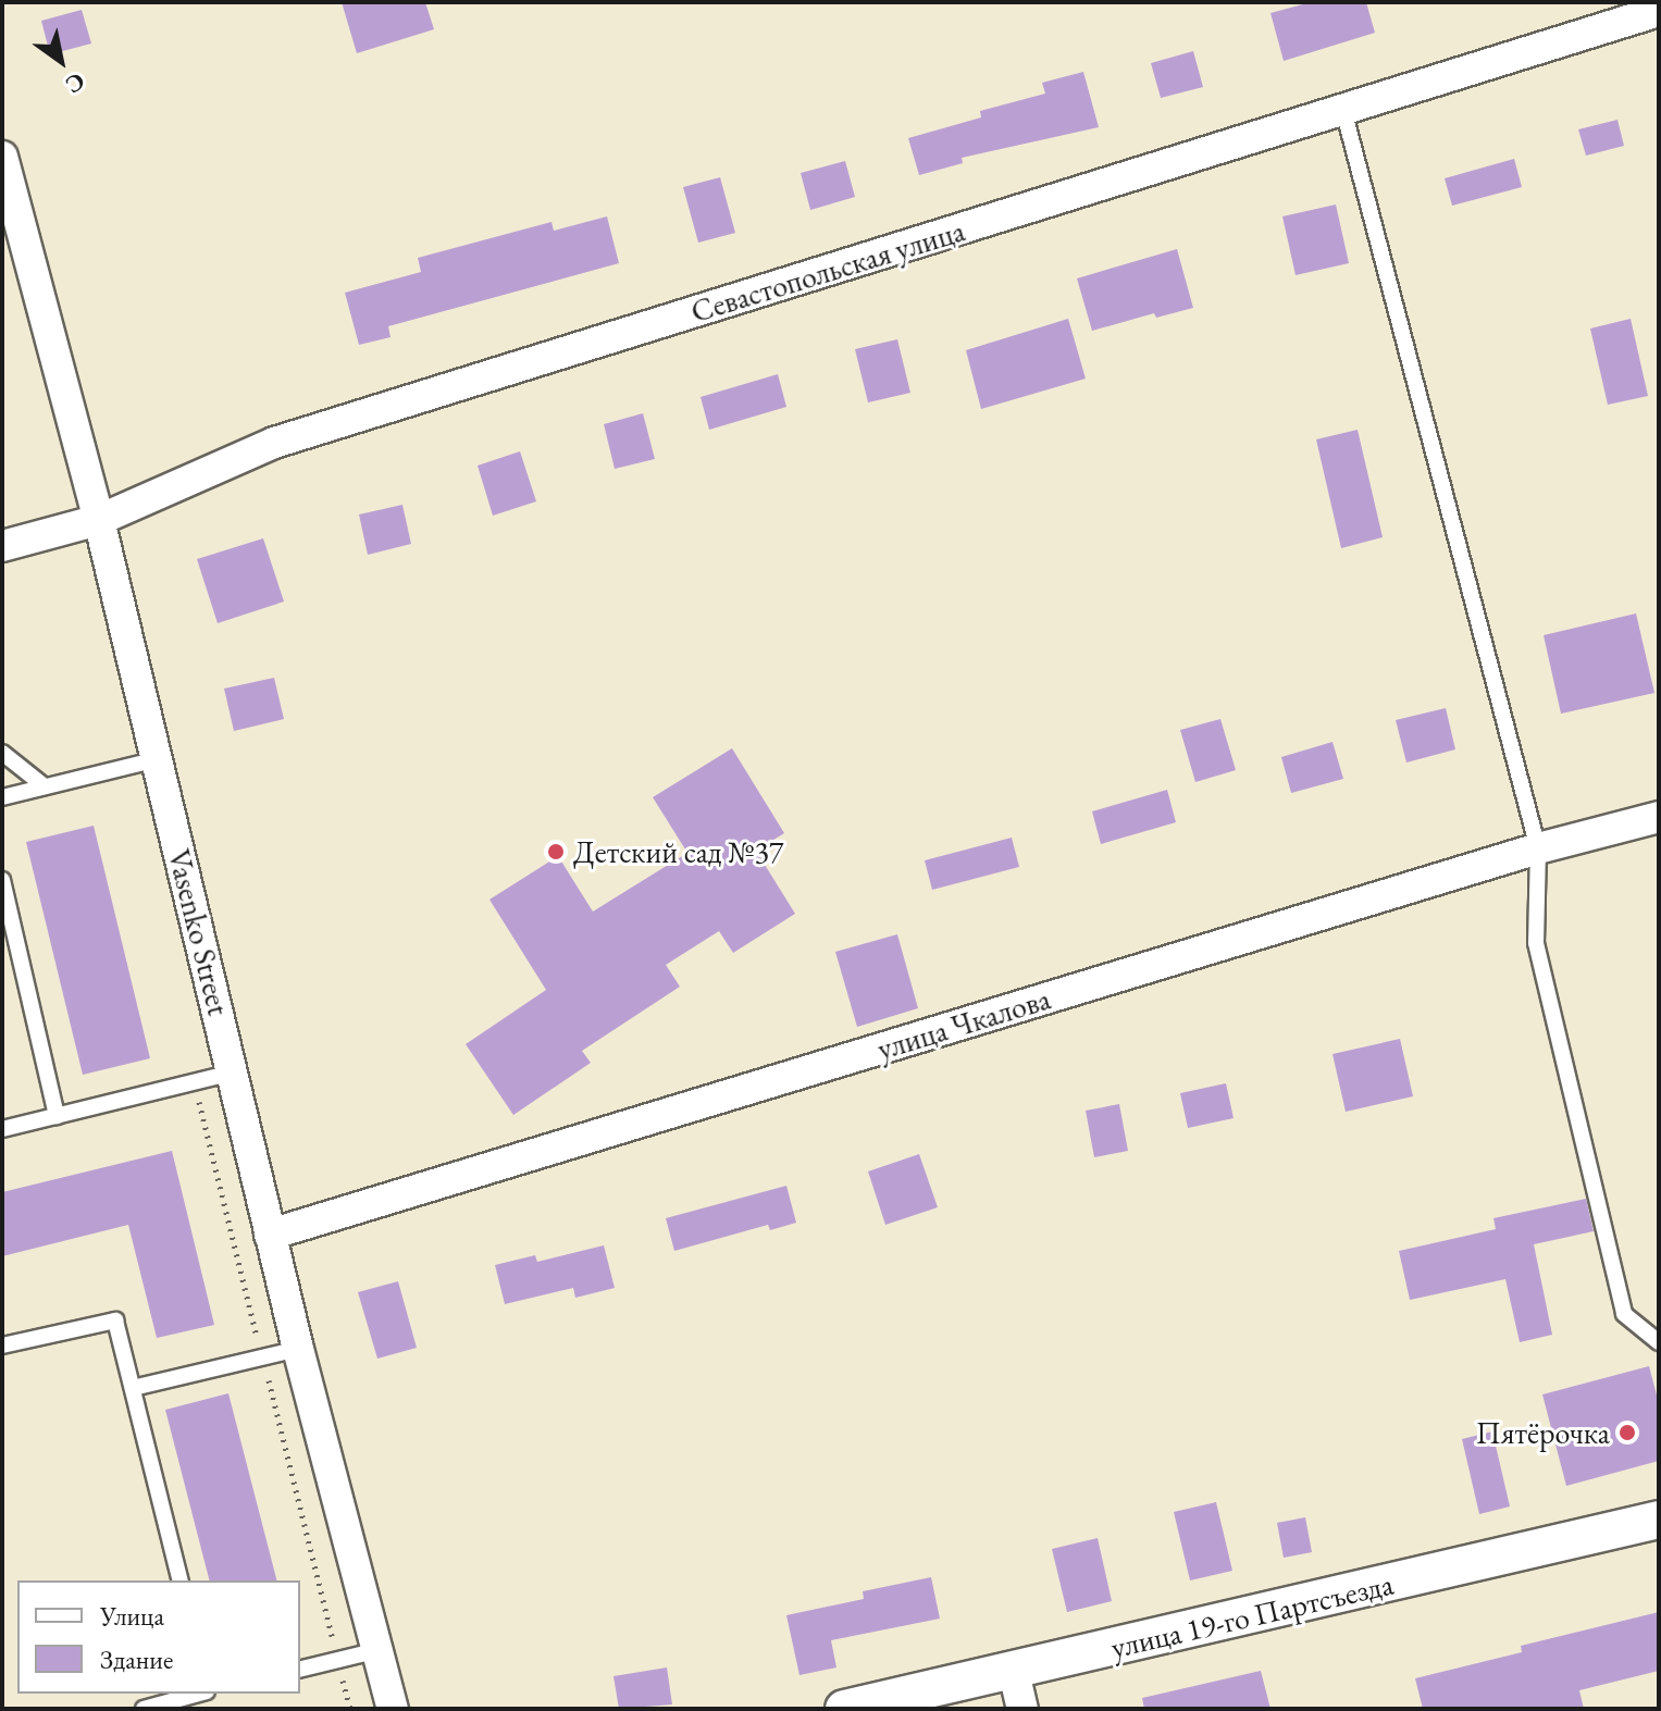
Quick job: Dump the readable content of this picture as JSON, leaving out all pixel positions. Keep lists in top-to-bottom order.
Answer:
{
  "streets": {
    "street": [
      "Севастопольская улица",
      "Vasenko Street",
      "улица Чкалова",
      "улица 19-го Партсъезда"
    ]
  },
  "crossings": [
    ["Севастопольская улица", "Vasenko Street"],
    ["Vasenko Street", "улица Чкалова"]
  ],
  "places": ["Детский сад №37", "Пятёрочка"],
  "legend": ["Улица", "Здание"],
  "north": "bottom right"
}
